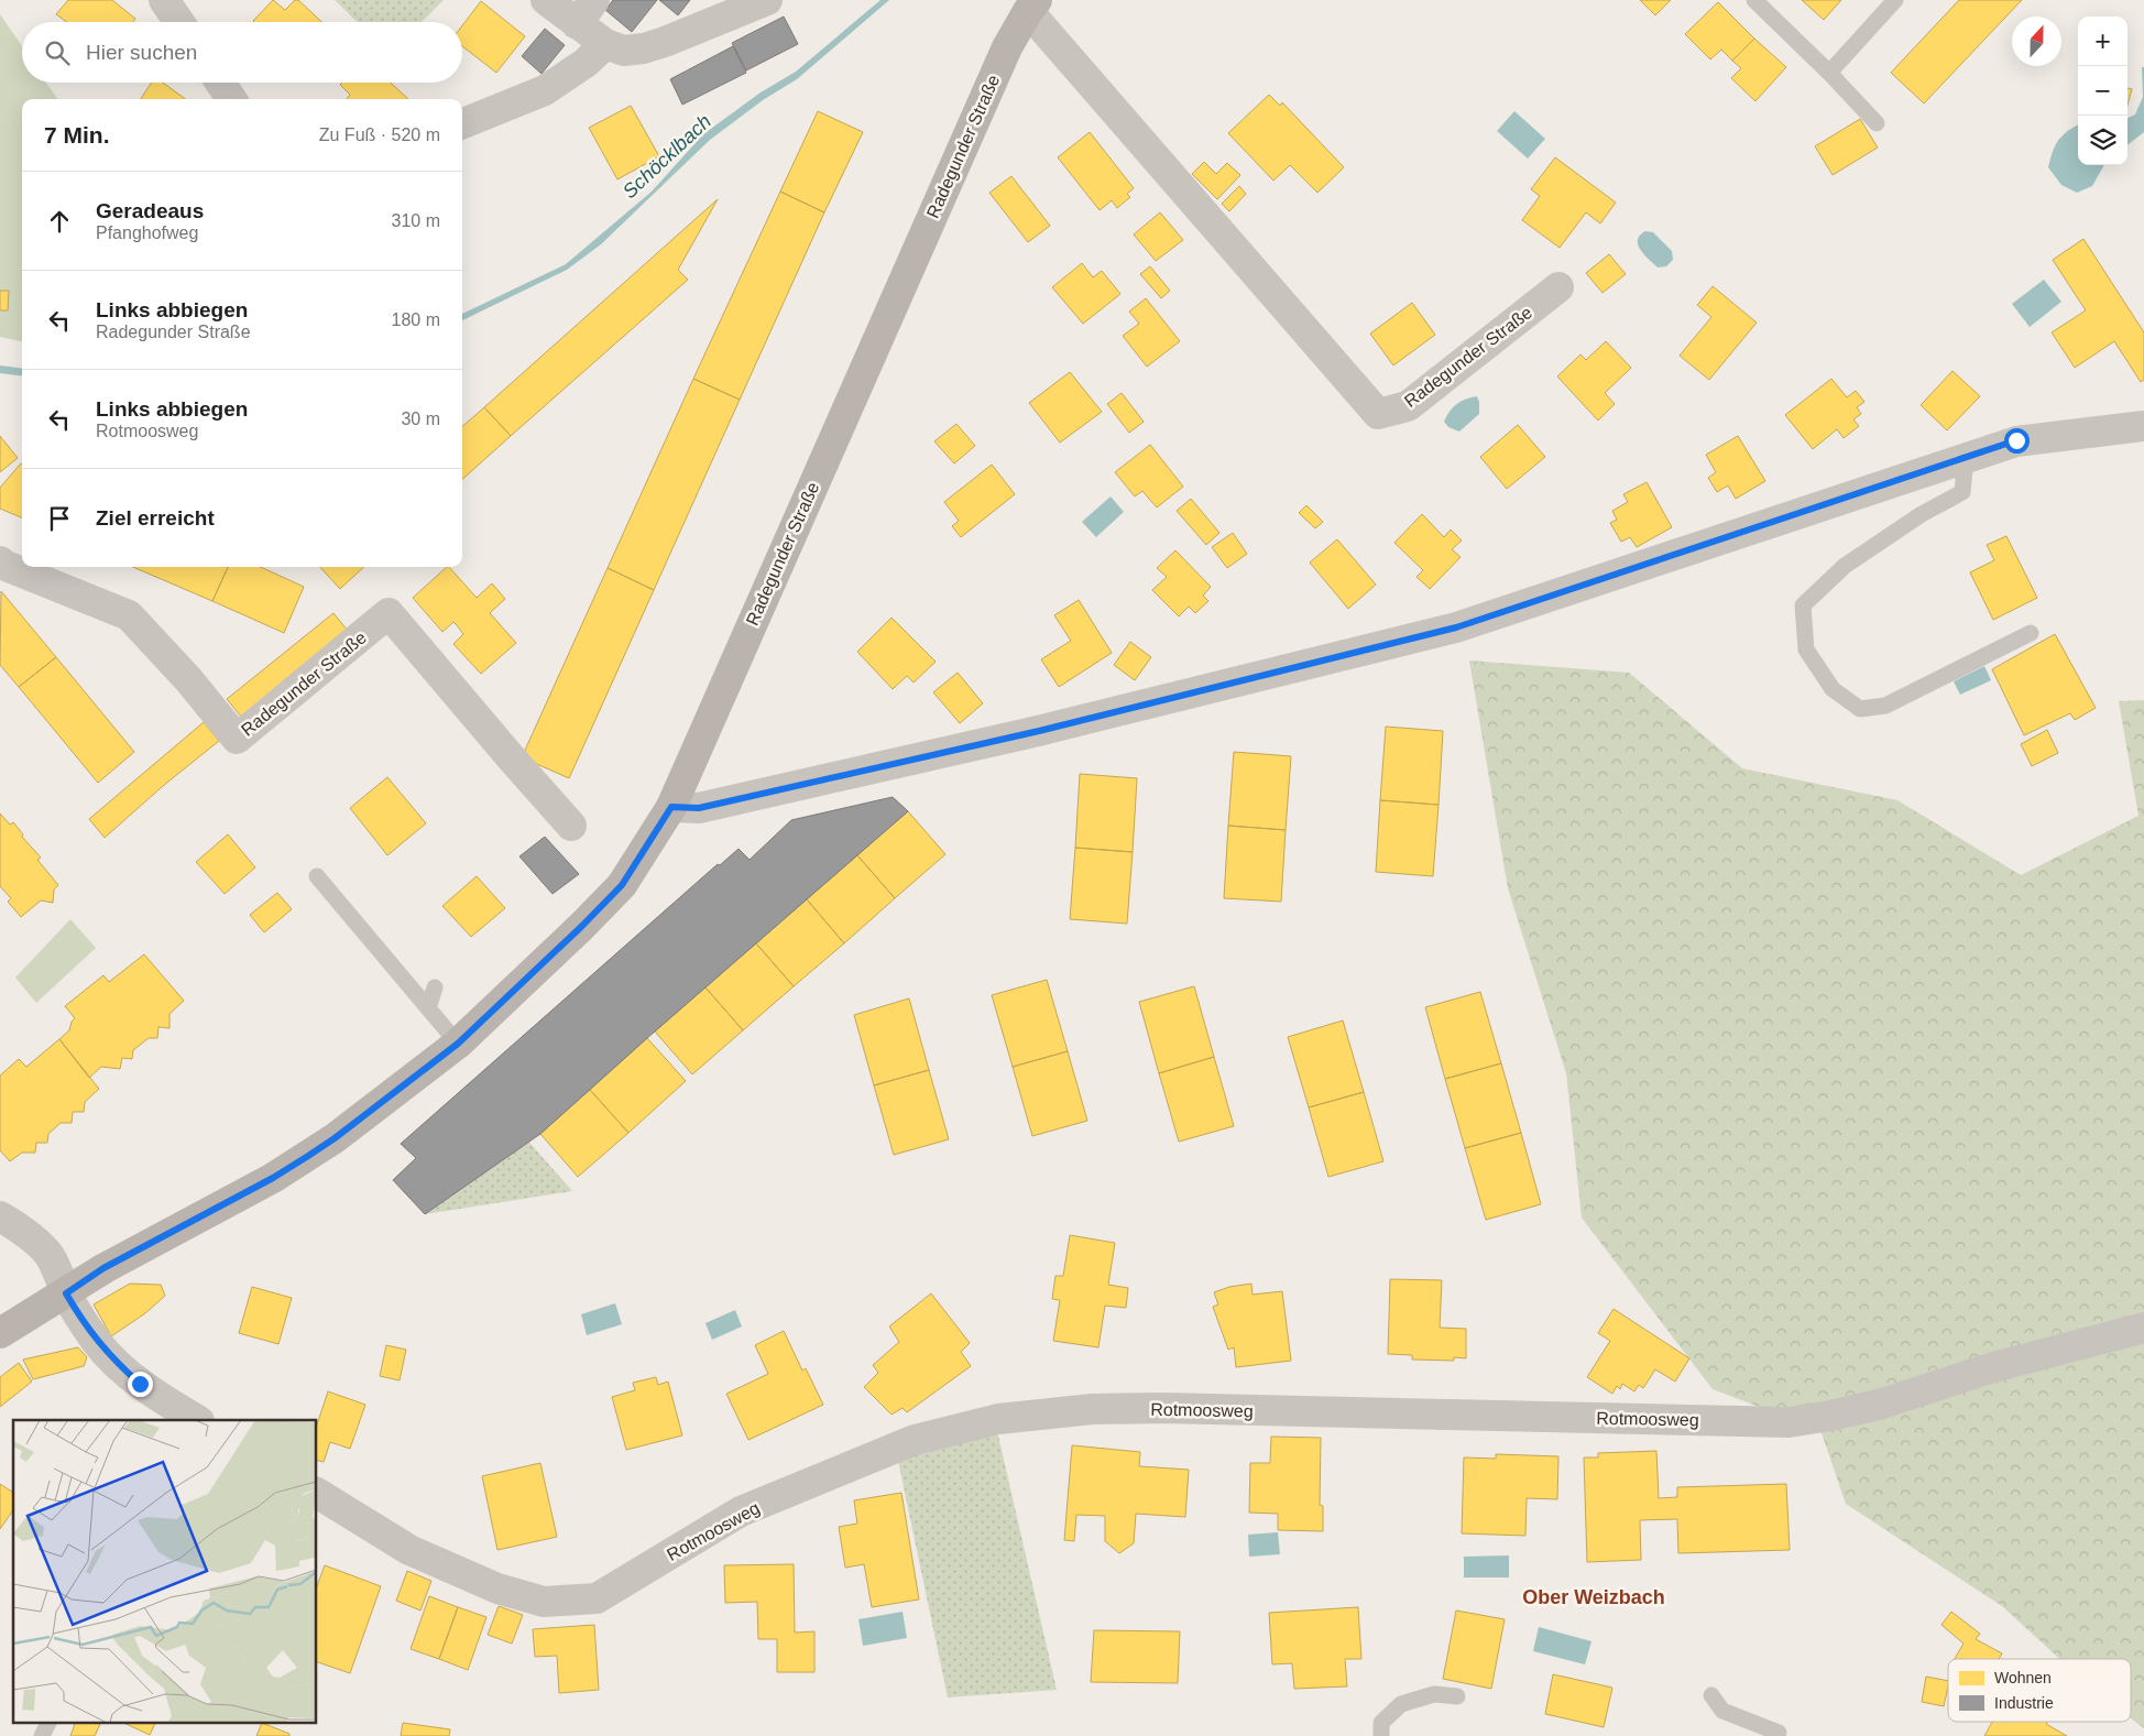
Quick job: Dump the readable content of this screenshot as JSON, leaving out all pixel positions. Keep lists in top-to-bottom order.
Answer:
{
  "streets": {
    "main road": ["Radegunder Straße"],
    "street": ["Rotmoosweg"]
  },
  "districts": ["Ober Weizbach"],
  "water": ["Schöcklbach"],
  "legend": ["Wohnen", "Industrie"],
  "north": "top",
  "page": {
    "map_buttons": ["+", "−"],
    "search": "Hier suchen",
    "heading": ["7 Min.", "Zu Fuß · 520 m"],
    "list": [
      ["Geradeaus", "Pfanghofweg", "310 m"],
      ["Links abbiegen", "Radegunder Straße", "180 m"],
      ["Links abbiegen", "Rotmoosweg", "30 m"],
      "Ziel erreicht"
    ]
  }
}
